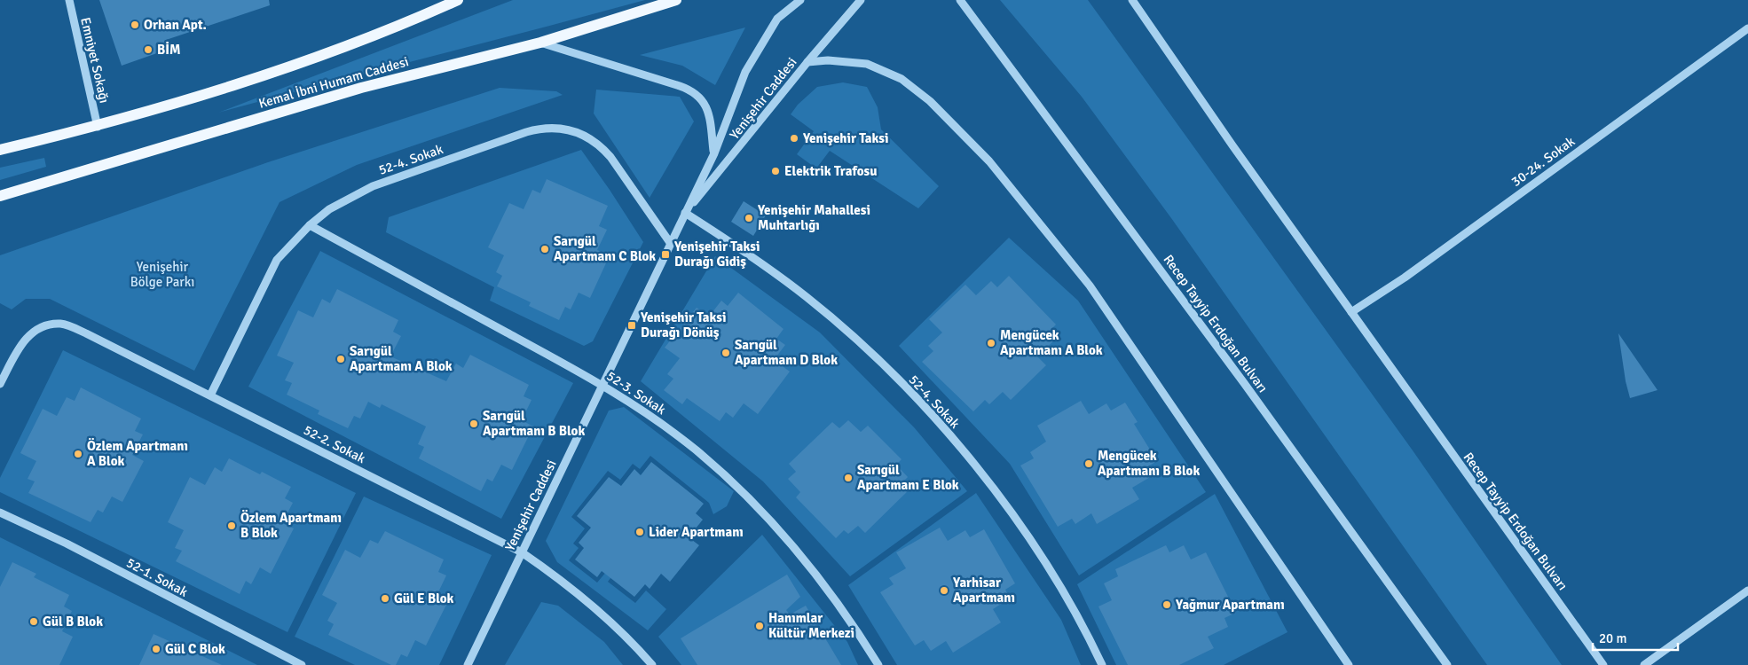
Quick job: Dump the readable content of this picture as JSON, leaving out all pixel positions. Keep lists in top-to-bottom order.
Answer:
{
  "streets": {
    "main road": ["Kemal İbni Humam Caddesi"],
    "street": [
      "Emniyet Sokağı",
      "Yenişehir Caddesi",
      "52-4. Sokak",
      "30-24. Sokak",
      "Recep Tayyip Erdoğan Bulvarı",
      "52-3. Sokak",
      "52-2. Sokak",
      "52-1. Sokak"
    ]
  },
  "crossings": [
    ["Emniyet Sokağı", "Kemal İbni Humam Caddesi"],
    ["Yenişehir Caddesi", "52-4. Sokak"],
    ["Yenişehir Caddesi", "52-3. Sokak"],
    ["Yenişehir Caddesi", "52-2. Sokak"],
    ["52-4. Sokak", "52-3. Sokak"],
    ["52-4. Sokak", "52-2. Sokak"],
    ["30-24. Sokak", "Recep Tayyip Erdoğan Bulvarı"]
  ],
  "parks": ["Yenişehir Bölge Parkı"],
  "places": {
    "other": [
      "Orhan Apt.",
      "BİM",
      "Yenişehir Taksi",
      "Elektrik Trafosu",
      "Yenişehir Mahallesi Muhtarlığı",
      "Sarıgül Apartmanı C Blok",
      "Mengücek Apartmanı A Blok",
      "Sarıgül Apartmanı D Blok",
      "Sarıgül Apartmanı A Blok",
      "Sarıgül Apartmanı B Blok",
      "Özlem Apartmanı A Blok",
      "Mengücek Apartmanı B Blok",
      "Sarıgül Apartmanı E Blok",
      "Özlem Apartmanı B Blok",
      "Lider Apartmanı",
      "Yarhisar Apartmanı",
      "Gül E Blok",
      "Yağmur Apartmanı",
      "Gül B Blok",
      "Hanımlar Kültür Merkezi",
      "Gül C Blok"
    ],
    "transit": ["Yenişehir Taksi Durağı Gidiş", "Yenişehir Taksi Durağı Dönüş"]
  },
  "scale_bar": "20 m"
}
